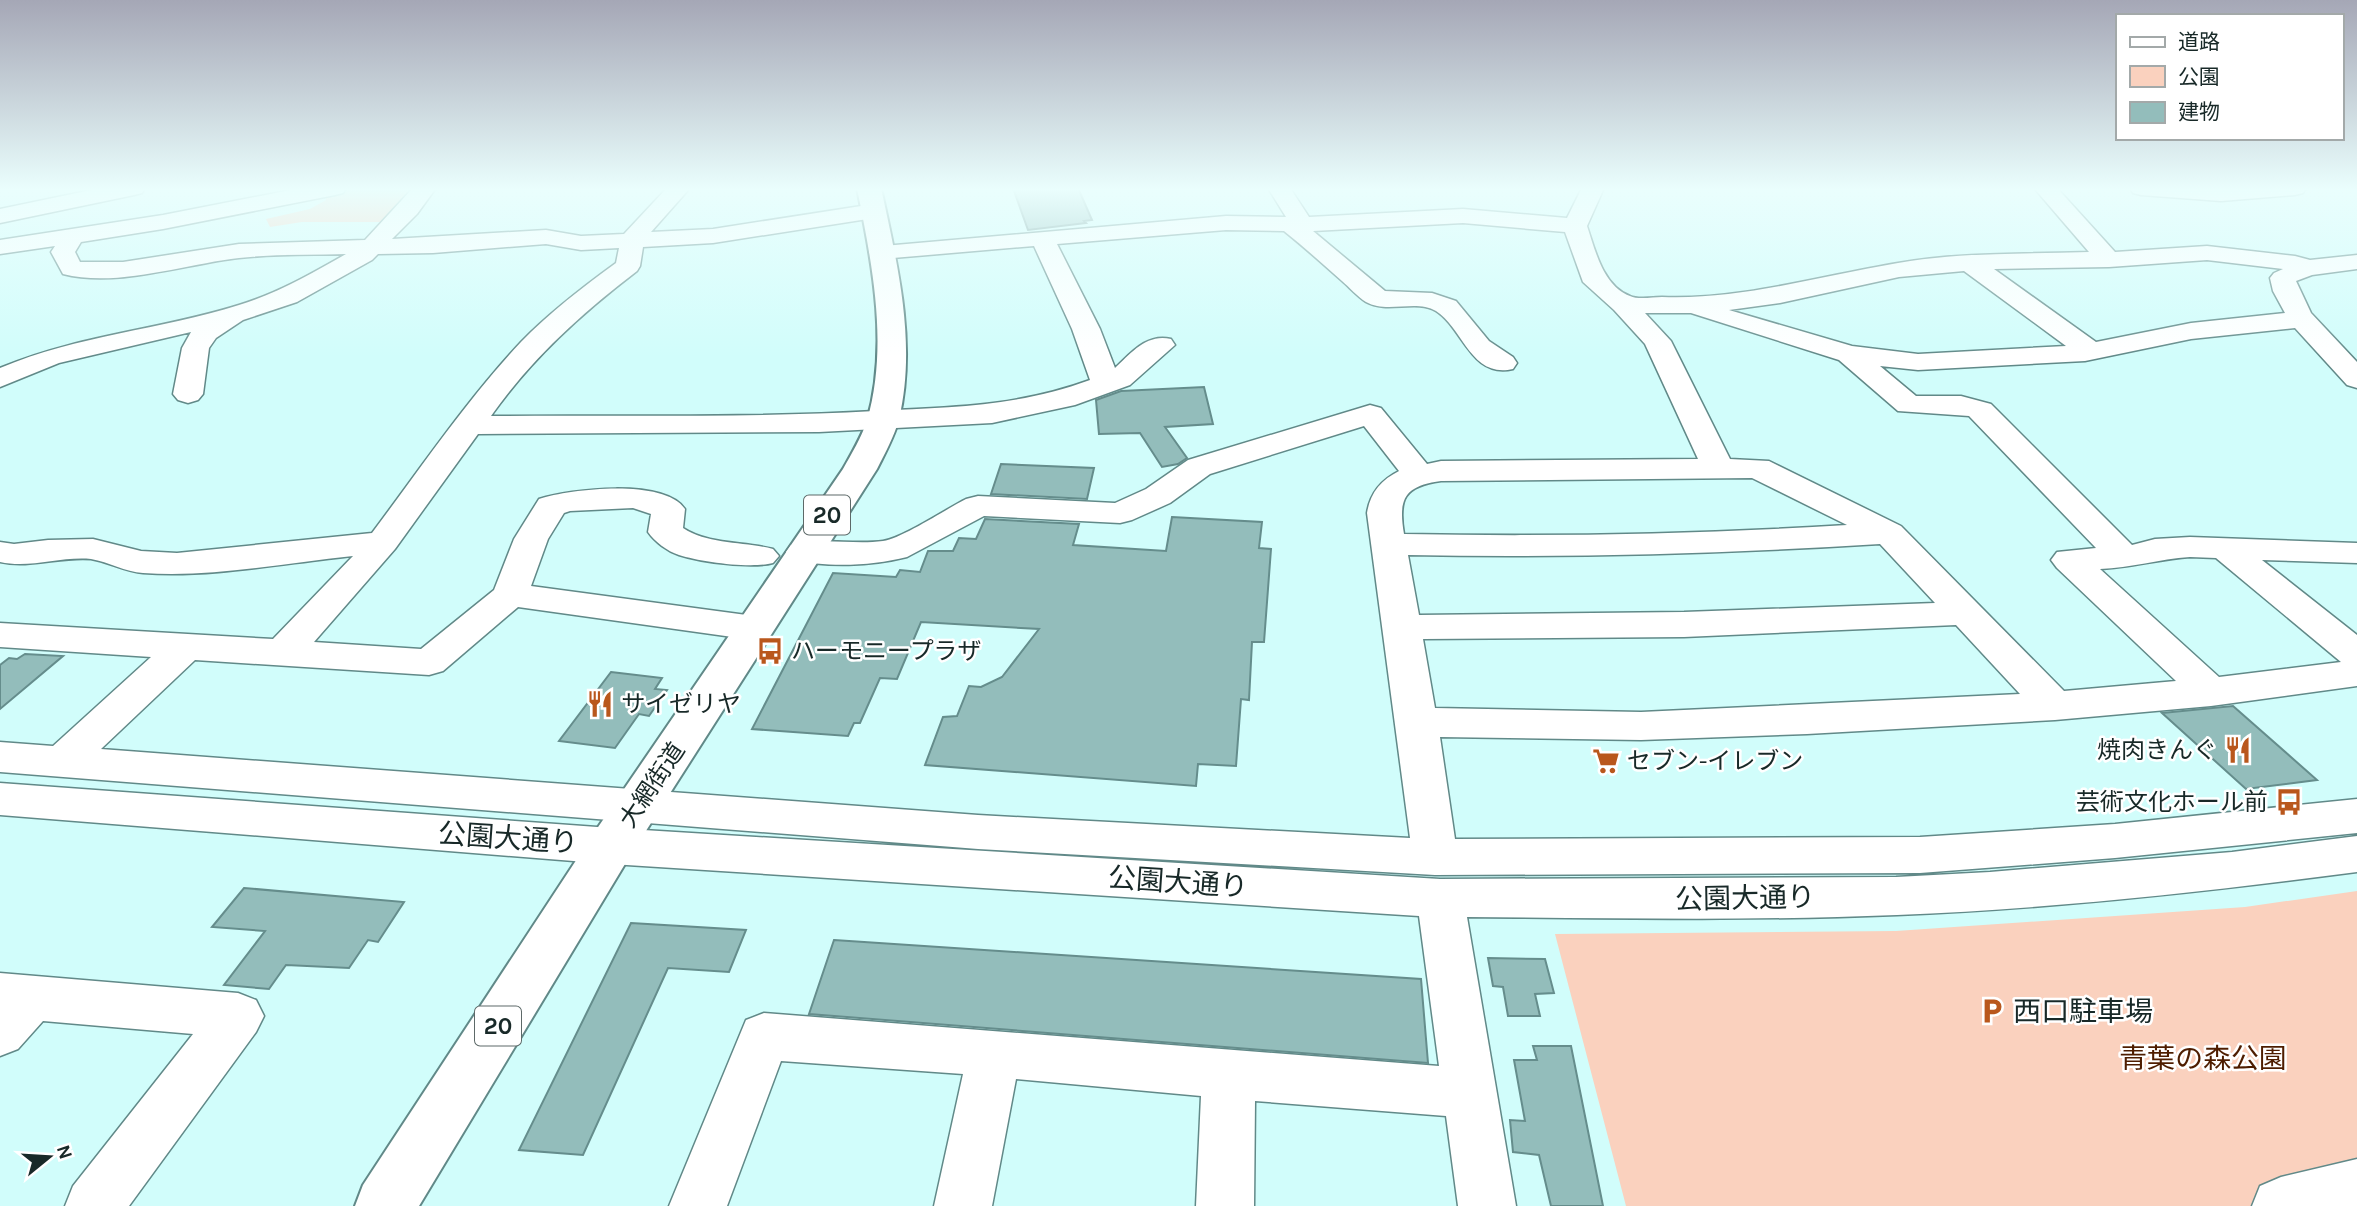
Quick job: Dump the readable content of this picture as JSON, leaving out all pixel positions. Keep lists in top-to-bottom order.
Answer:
{
  "streets": {
    "main road": ["20", "大網街道"],
    "street": ["公園大通り"]
  },
  "crossings": [
    ["大網街道", "公園大通り"]
  ],
  "parks": ["青葉の森公園"],
  "places": {
    "bus stop": ["ハーモニープラザ", "芸術文化ホール前"],
    "restaurant": ["サイゼリヤ", "焼肉きんぐ"],
    "supermarket": ["セブン-イレブン"],
    "parking": ["西口駐車場"]
  },
  "legend": ["道路", "公園", "建物"],
  "north": "right"
}
